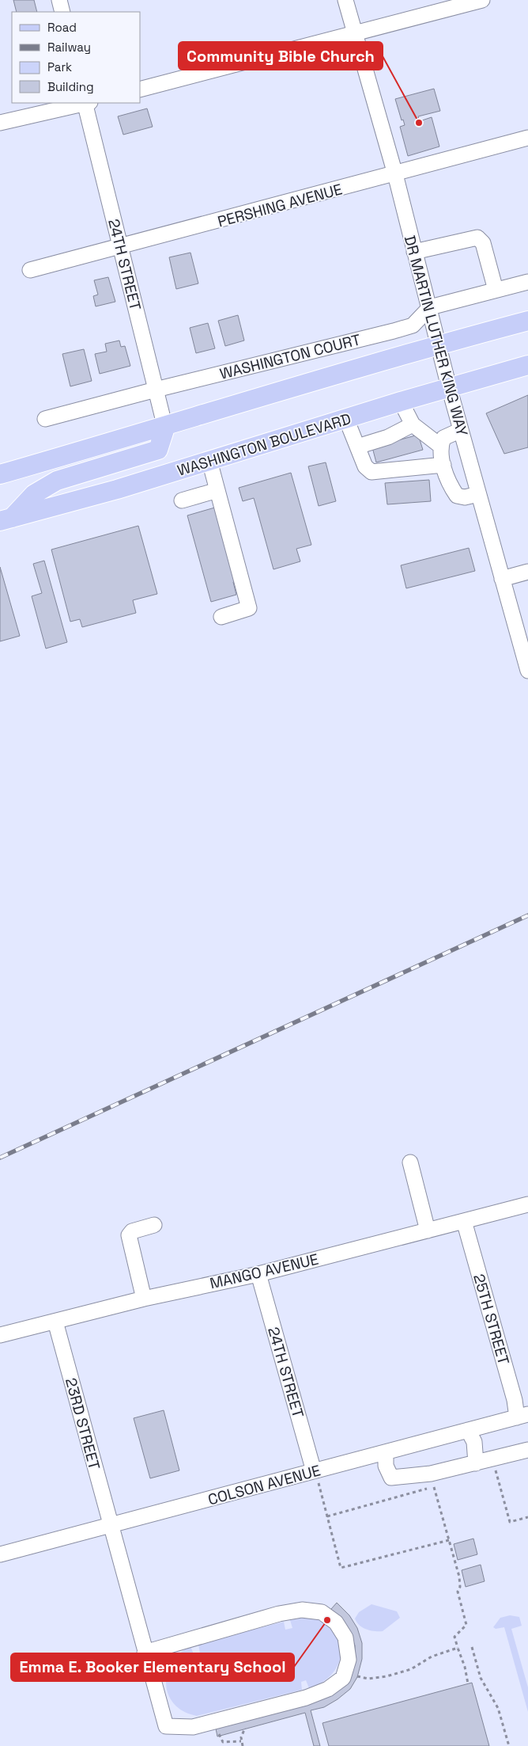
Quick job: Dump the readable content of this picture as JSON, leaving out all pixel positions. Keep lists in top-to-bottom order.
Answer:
{
  "streets": {
    "main road": ["WASHINGTON BOULEVARD"],
    "street": [
      "PERSHING AVENUE",
      "24TH STREET",
      "DR MARTIN LUTHER KING WAY",
      "WASHINGTON COURT",
      "MANGO AVENUE",
      "25TH STREET",
      "23RD STREET",
      "COLSON AVENUE"
    ]
  },
  "crossings": [
    ["PERSHING AVENUE", "24TH STREET"],
    ["PERSHING AVENUE", "DR MARTIN LUTHER KING WAY"],
    ["24TH STREET", "WASHINGTON COURT"],
    ["24TH STREET", "MANGO AVENUE"],
    ["24TH STREET", "COLSON AVENUE"],
    ["DR MARTIN LUTHER KING WAY", "WASHINGTON COURT"],
    ["DR MARTIN LUTHER KING WAY", "WASHINGTON BOULEVARD"],
    ["MANGO AVENUE", "25TH STREET"],
    ["MANGO AVENUE", "23RD STREET"],
    ["25TH STREET", "COLSON AVENUE"],
    ["23RD STREET", "COLSON AVENUE"]
  ],
  "places": ["Community Bible Church", "Emma E. Booker Elementary School"],
  "legend": [
    "Road",
    "Railway",
    "Park",
    "Building"
  ]
}
